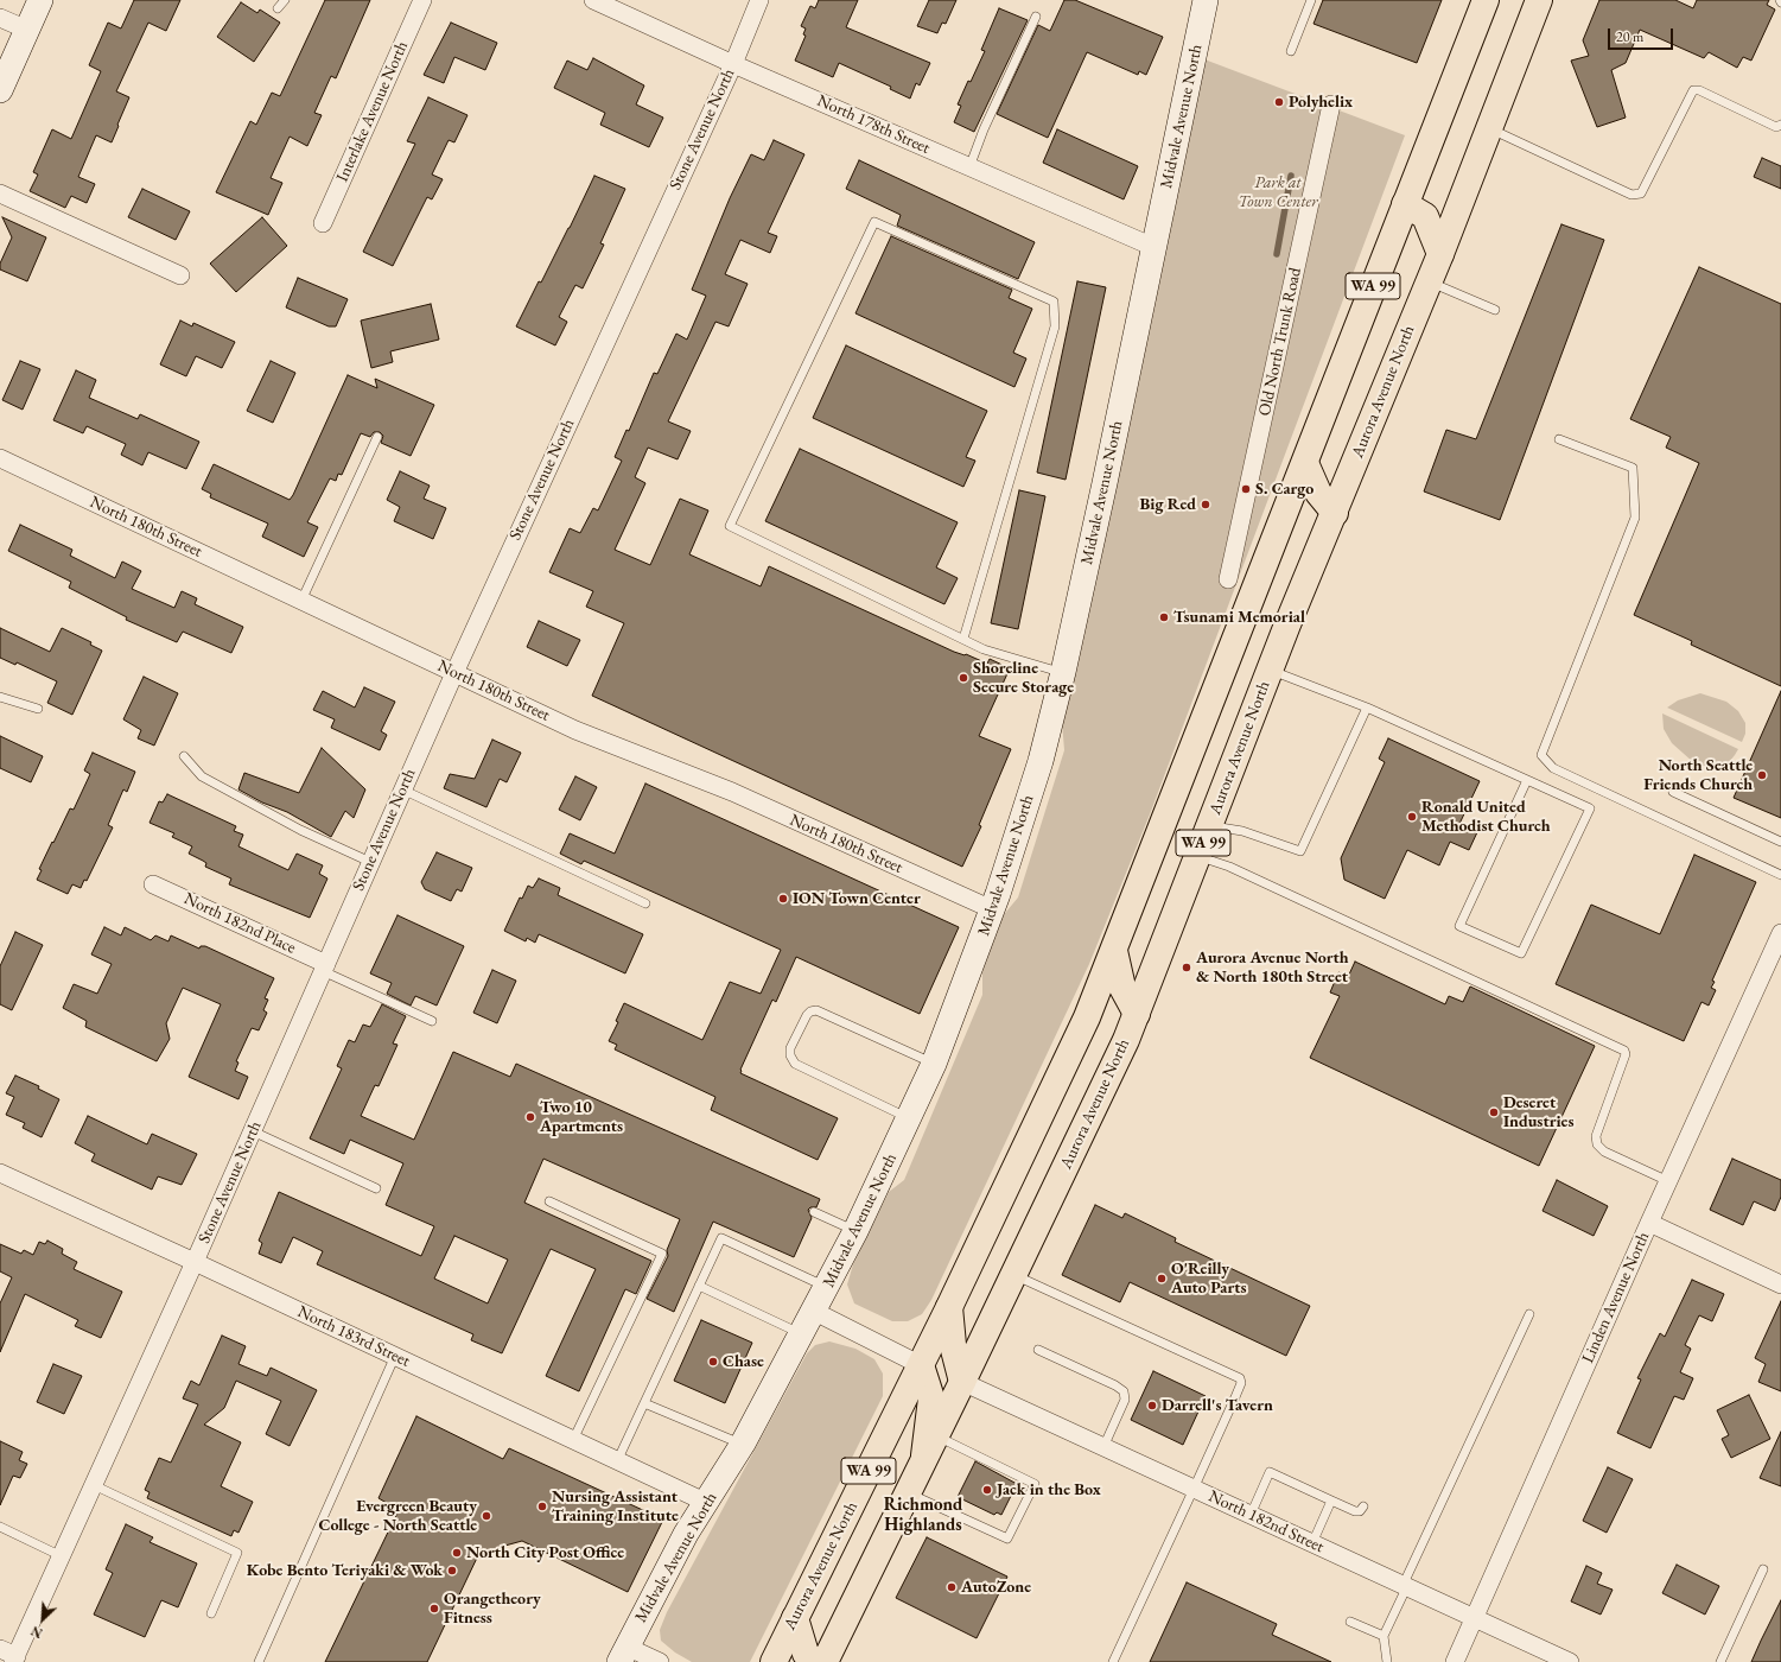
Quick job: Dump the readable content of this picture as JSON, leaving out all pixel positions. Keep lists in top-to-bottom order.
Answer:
{
  "streets": {
    "main road": ["WA 99", "Aurora Avenue North"],
    "street": [
      "Interlake Avenue North",
      "Midvale Avenue North",
      "North 178th Street",
      "Stone Avenue North",
      "Old North Trunk Road",
      "North 180th Street",
      "North 182nd Place",
      "Linden Avenue North",
      "North 183rd Street",
      "North 182nd Street"
    ]
  },
  "crossings": [
    ["Midvale Avenue North", "North 178th Street"],
    ["Midvale Avenue North", "North 180th Street"],
    ["Midvale Avenue North", "North 183rd Street"],
    ["North 178th Street", "Stone Avenue North"],
    ["Stone Avenue North", "North 180th Street"],
    ["Stone Avenue North", "North 182nd Place"],
    ["Stone Avenue North", "North 183rd Street"],
    ["Aurora Avenue North", "North 182nd Street"],
    ["Linden Avenue North", "North 182nd Street"]
  ],
  "districts": ["Richmond Highlands"],
  "parks": ["Park at Town Center"],
  "places": [
    "Polyhelix",
    "S. Cargo",
    "Big Red",
    "Tsunami Memorial",
    "Shoreline Secure Storage",
    "North Seattle Friends Church",
    "Ronald United Methodist Church",
    "ION Town Center",
    "Aurora Avenue North & North 180th Street",
    "Deseret Industries",
    "Two 10 Apartments",
    "O'Reilly Auto Parts",
    "Chase",
    "Darrell's Tavern",
    "Jack in the Box",
    "Nursing Assistant Training Institute",
    "Evergreen Beauty College - North Seattle",
    "North City Post Office",
    "Kobe Bento Teriyaki & Wok",
    "AutoZone",
    "Orangetheory Fitness"
  ],
  "scale_bar": "20 m",
  "north": "bottom left"
}
